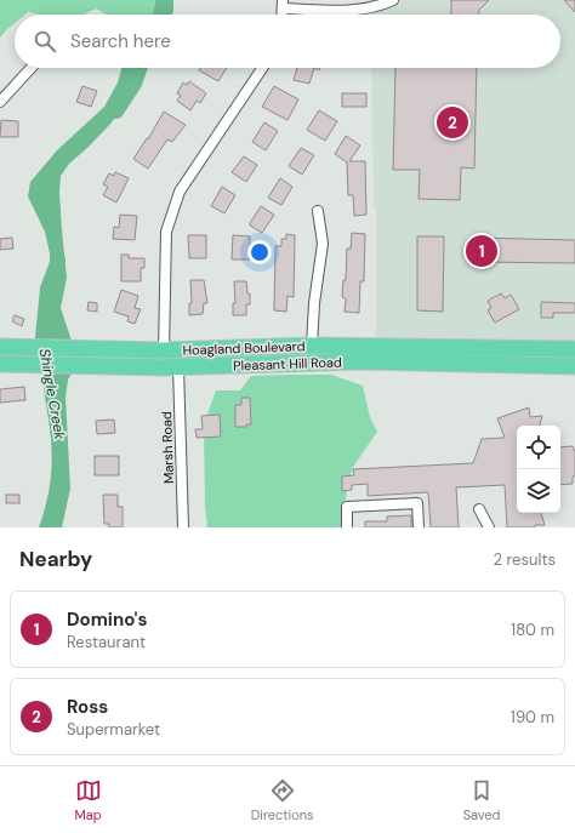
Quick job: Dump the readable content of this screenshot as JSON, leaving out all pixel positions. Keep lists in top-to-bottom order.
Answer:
{
  "streets": {
    "main road": ["Hoagland Boulevard", "Pleasant Hill Road"],
    "street": ["Marsh Road"]
  },
  "crossings": [
    ["Pleasant Hill Road", "Marsh Road"]
  ],
  "water": ["Shingle Creek"],
  "page": {
    "search": "Search here",
    "pins": ["2", "1"],
    "heading": ["Nearby", "2 results"],
    "list": [
      {
        "mark": "1",
        "name": "Domino's",
        "note": "Restaurant",
        "value": "180 m"
      },
      {
        "mark": "2",
        "name": "Ross",
        "note": "Supermarket",
        "value": "190 m"
      }
    ],
    "nav": ["Map", "Directions", "Saved"]
  }
}
